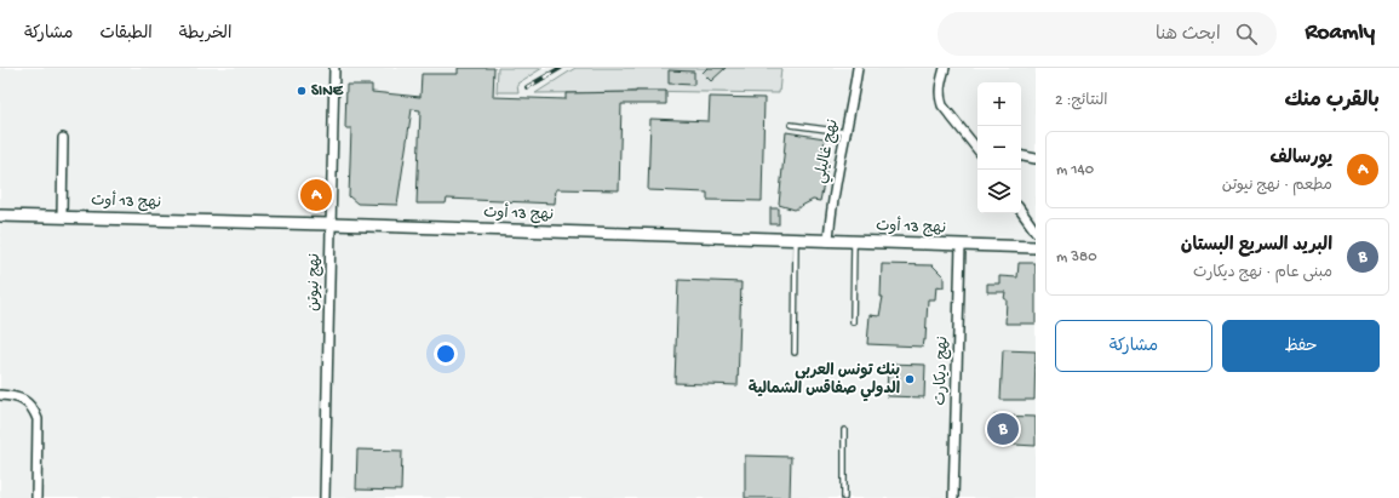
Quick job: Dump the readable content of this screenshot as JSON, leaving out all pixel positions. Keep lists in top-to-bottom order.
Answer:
{
  "streets": {
    "main road": ["نهج 13 أوت"],
    "street": ["نهج غاليلي", "نهج نيوتن", "نهج ديكارت"]
  },
  "crossings": [
    ["نهج غاليلي", "نهج 13 أوت"],
    ["نهج 13 أوت", "نهج نيوتن"],
    ["نهج 13 أوت", "نهج ديكارت"]
  ],
  "places": ["SINE", "بنك تونس العربي الدولي صفاقس الشمالية"],
  "page": {
    "header": "Roamly",
    "search": "ابحث هنا",
    "nav": ["الخريطة", "الطبقات", "مشاركة"],
    "heading": ["بالقرب منك", "النتائج: 2"],
    "map_buttons": ["+", "−"],
    "list": [
      {
        "mark": "A",
        "name": "يورسالف",
        "note": "مطعم · نهج نيوتن",
        "value": "140 m"
      },
      {
        "mark": "B",
        "name": "البريد السريع البستان",
        "note": "مبنى عام · نهج ديكارت",
        "value": "380 m"
      }
    ],
    "pins": ["A", "B"],
    "buttons": ["حفظ", "مشاركة"]
  }
}
